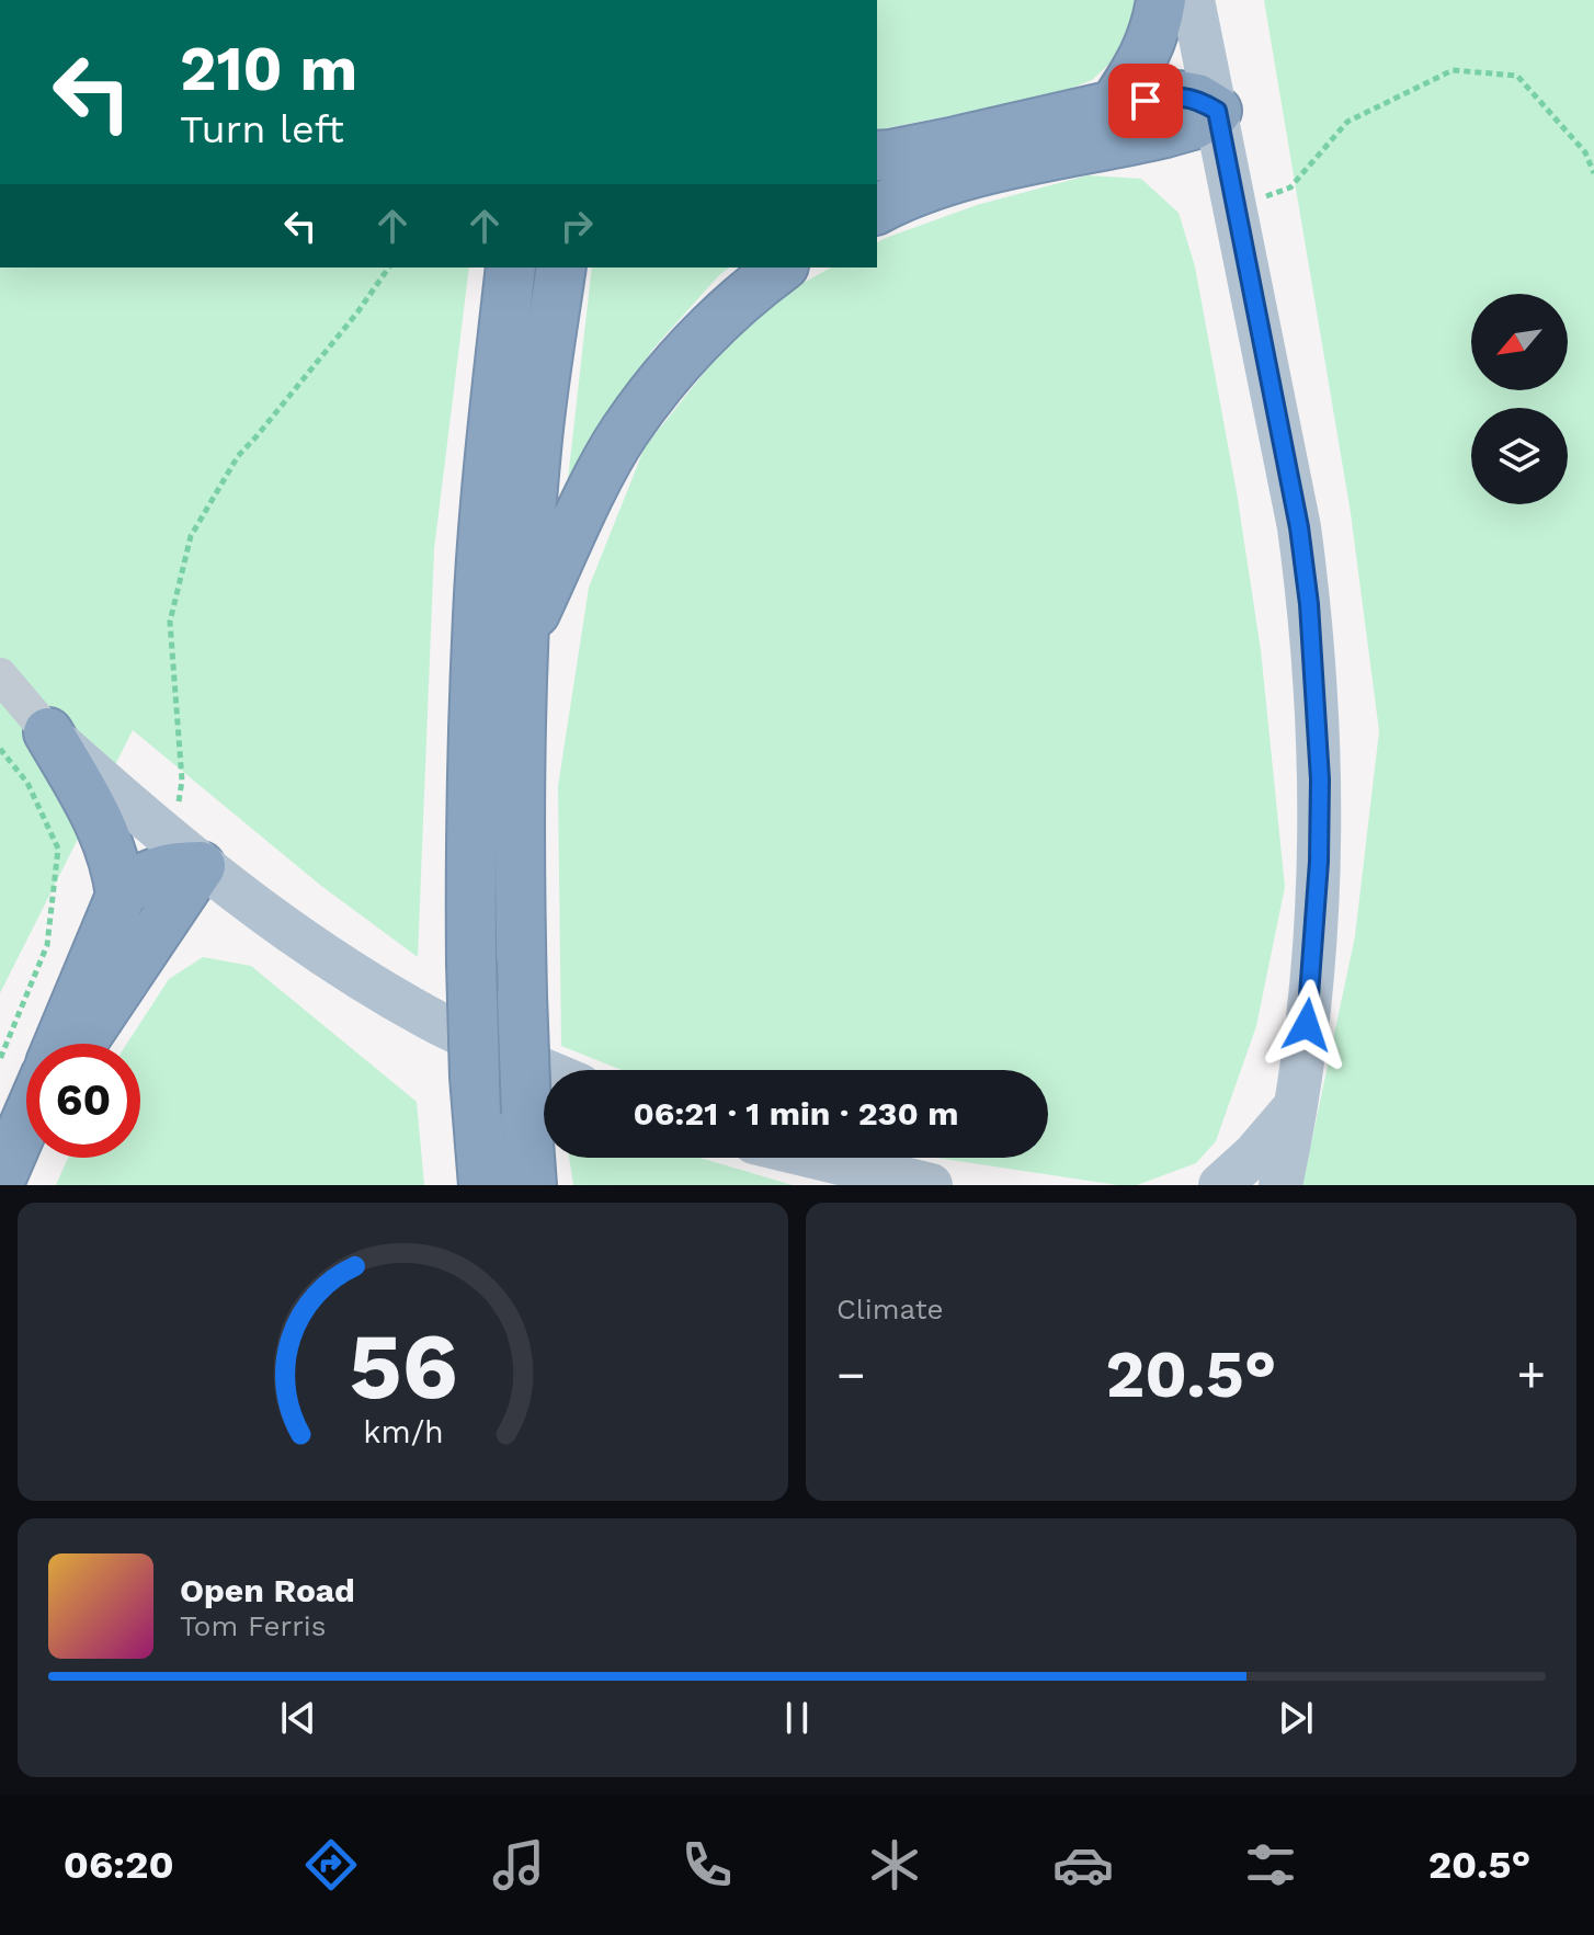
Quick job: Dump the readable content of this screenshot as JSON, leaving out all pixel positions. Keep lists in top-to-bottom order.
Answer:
{
  "north": "bottom left",
  "page": {
    "turn": ["210 m", "Turn left"],
    "limit": "60",
    "trip": "06:21 · 1 min · 230 m",
    "tile": "Climate",
    "heat": ["−", "20.5°", "+"],
    "song": ["Open Road", "Tom Ferris"],
    "tabs": ["06:20", "20.5°"],
    "gauge": ["56", "km/h"]
  }
}
